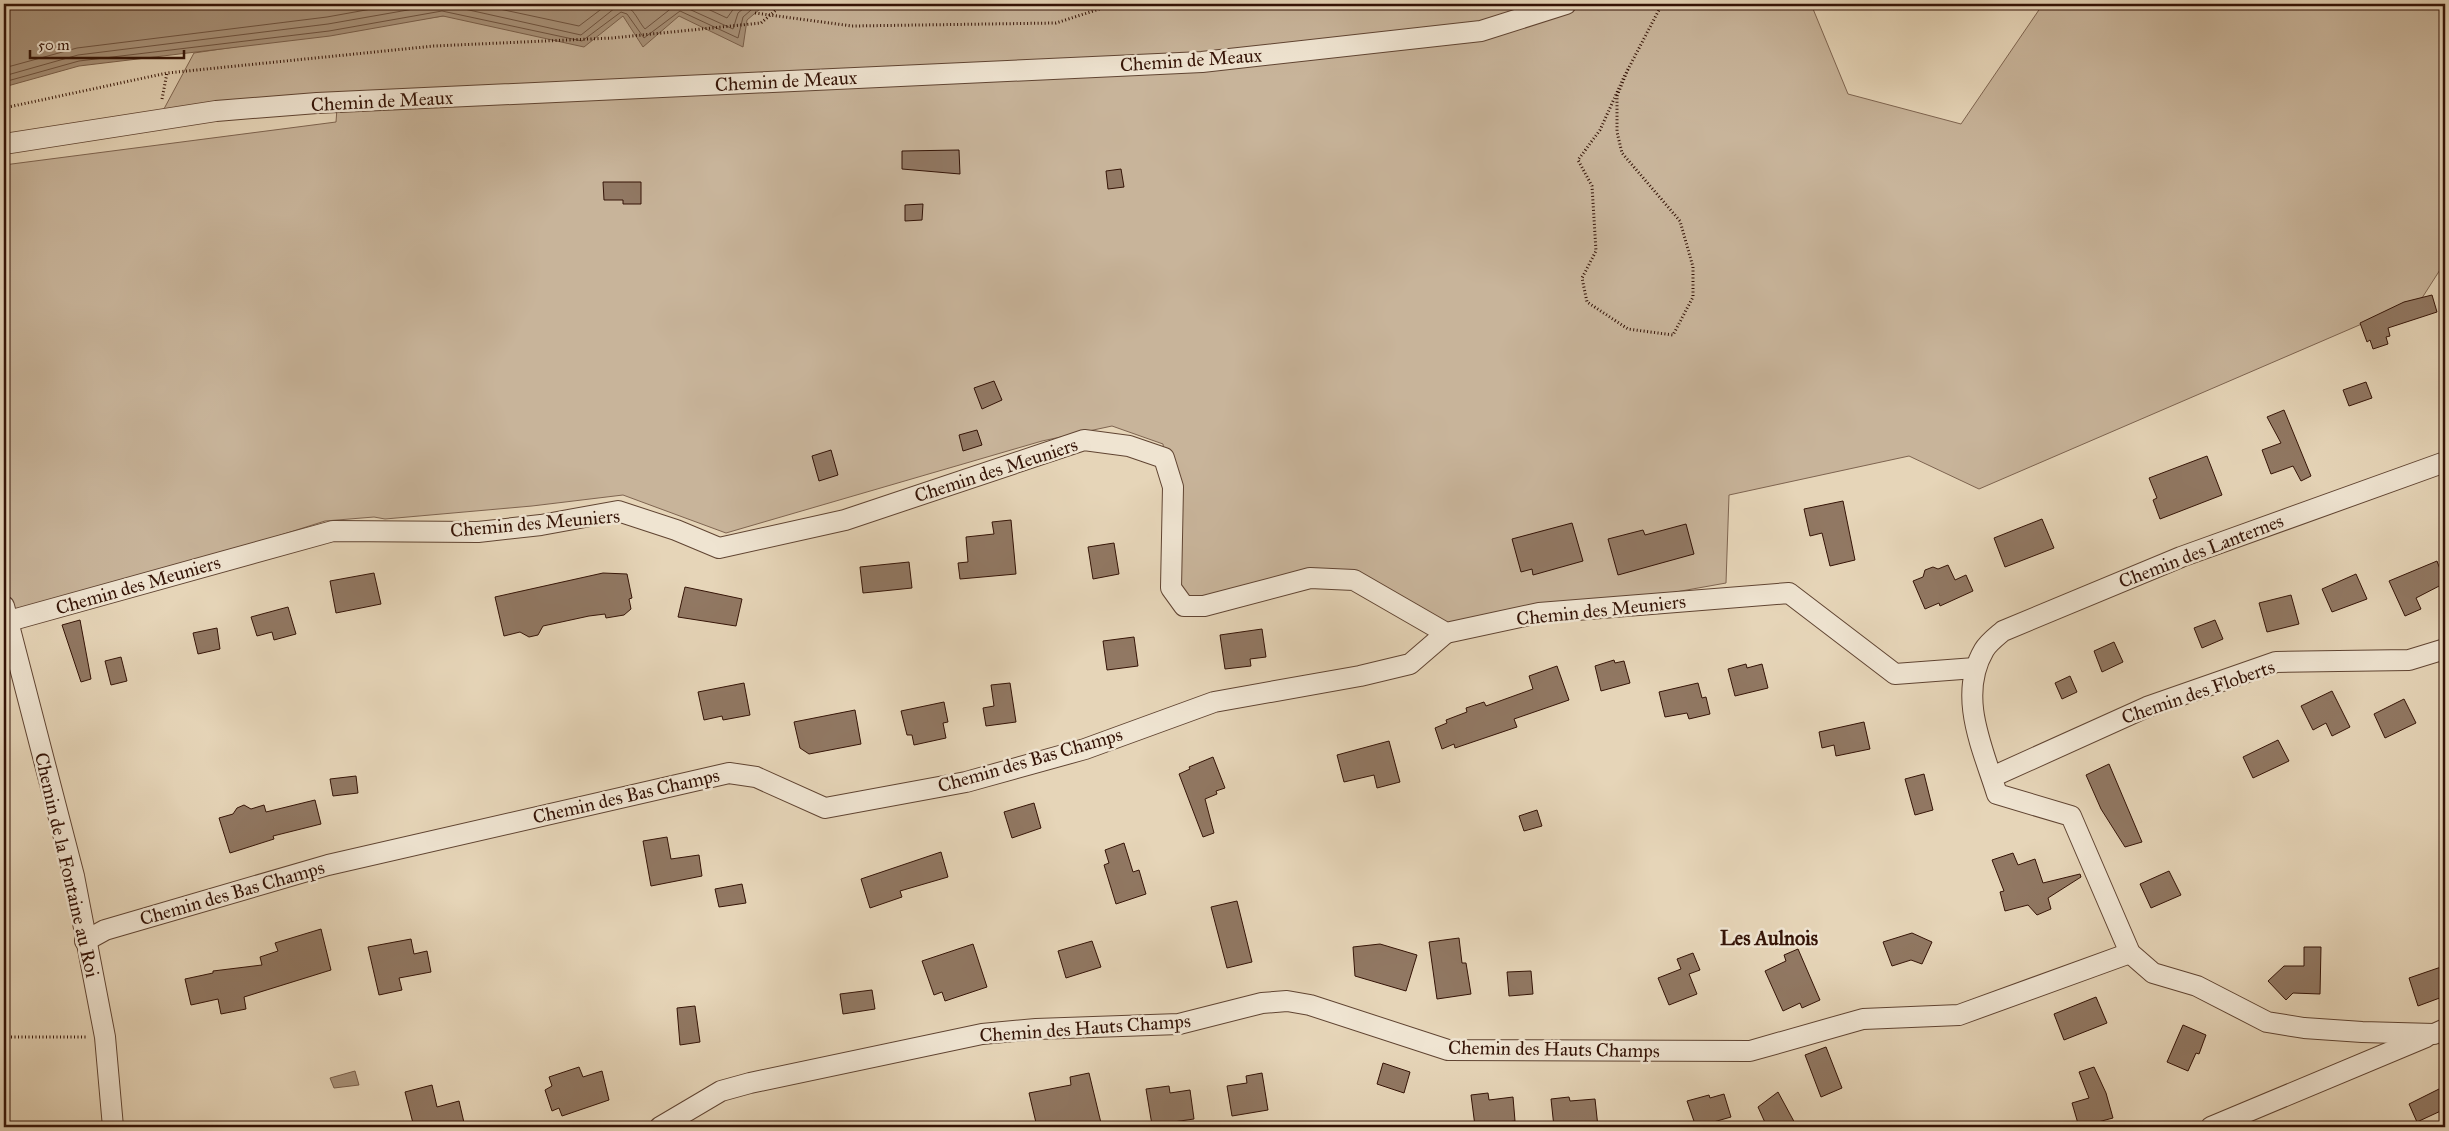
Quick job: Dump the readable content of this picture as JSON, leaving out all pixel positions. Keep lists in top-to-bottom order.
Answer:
{
  "streets": {
    "street": [
      "Chemin de Meaux",
      "Chemin des Meuniers",
      "Chemin des Lanternes",
      "Chemin des Floberts",
      "Chemin des Bas Champs",
      "Chemin de la Fontaine au Roi",
      "Chemin des Hauts Champs"
    ]
  },
  "crossings": [
    ["Chemin des Meuniers", "Chemin des Lanternes"],
    ["Chemin des Meuniers", "Chemin des Bas Champs"],
    ["Chemin des Meuniers", "Chemin de la Fontaine au Roi"],
    ["Chemin des Bas Champs", "Chemin de la Fontaine au Roi"]
  ],
  "districts": ["Les Aulnois"],
  "scale_bar": "50 m"
}
